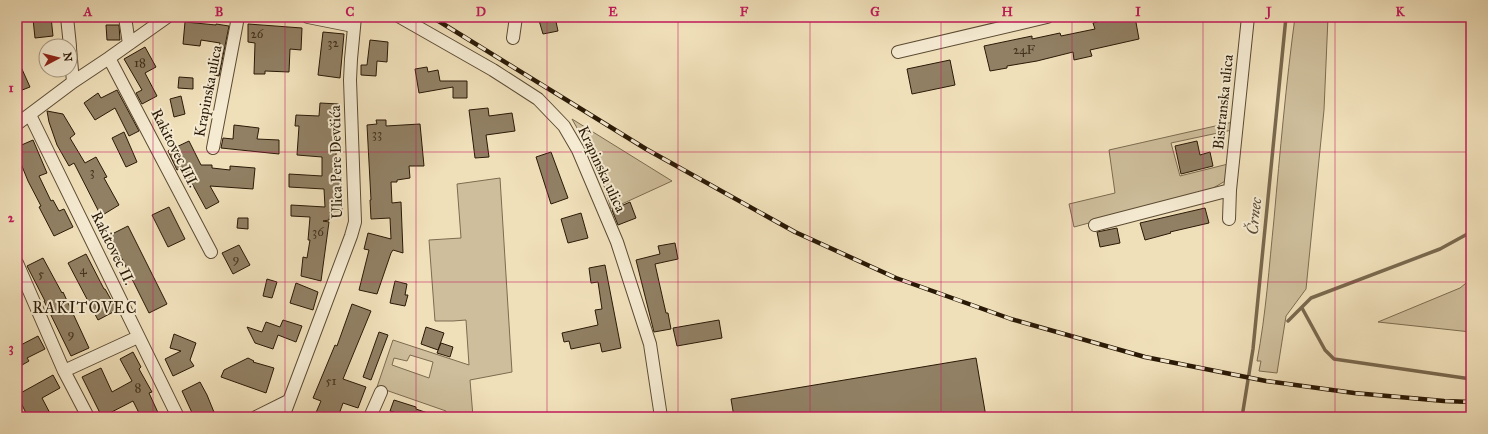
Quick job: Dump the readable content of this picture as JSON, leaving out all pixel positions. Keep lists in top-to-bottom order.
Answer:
{
  "streets": {
    "street": [
      "Krapinska ulica",
      "Bistranska ulica",
      "Rakitovec III.",
      "Ulica Pere Devčića",
      "Rakitovec II."
    ]
  },
  "districts": ["RAKITOVEC"],
  "water": ["Črnec"],
  "house_numbers": [
    "26",
    "32",
    "24F",
    "18",
    "33",
    "3",
    "36",
    "9",
    "4",
    "5",
    "9",
    "51",
    "8"
  ],
  "north": "right",
  "grid": {
    "columns": [
      "A",
      "B",
      "C",
      "D",
      "E",
      "F",
      "G",
      "H",
      "I",
      "J",
      "K"
    ],
    "rows": ["1", "2", "3"]
  }
}
